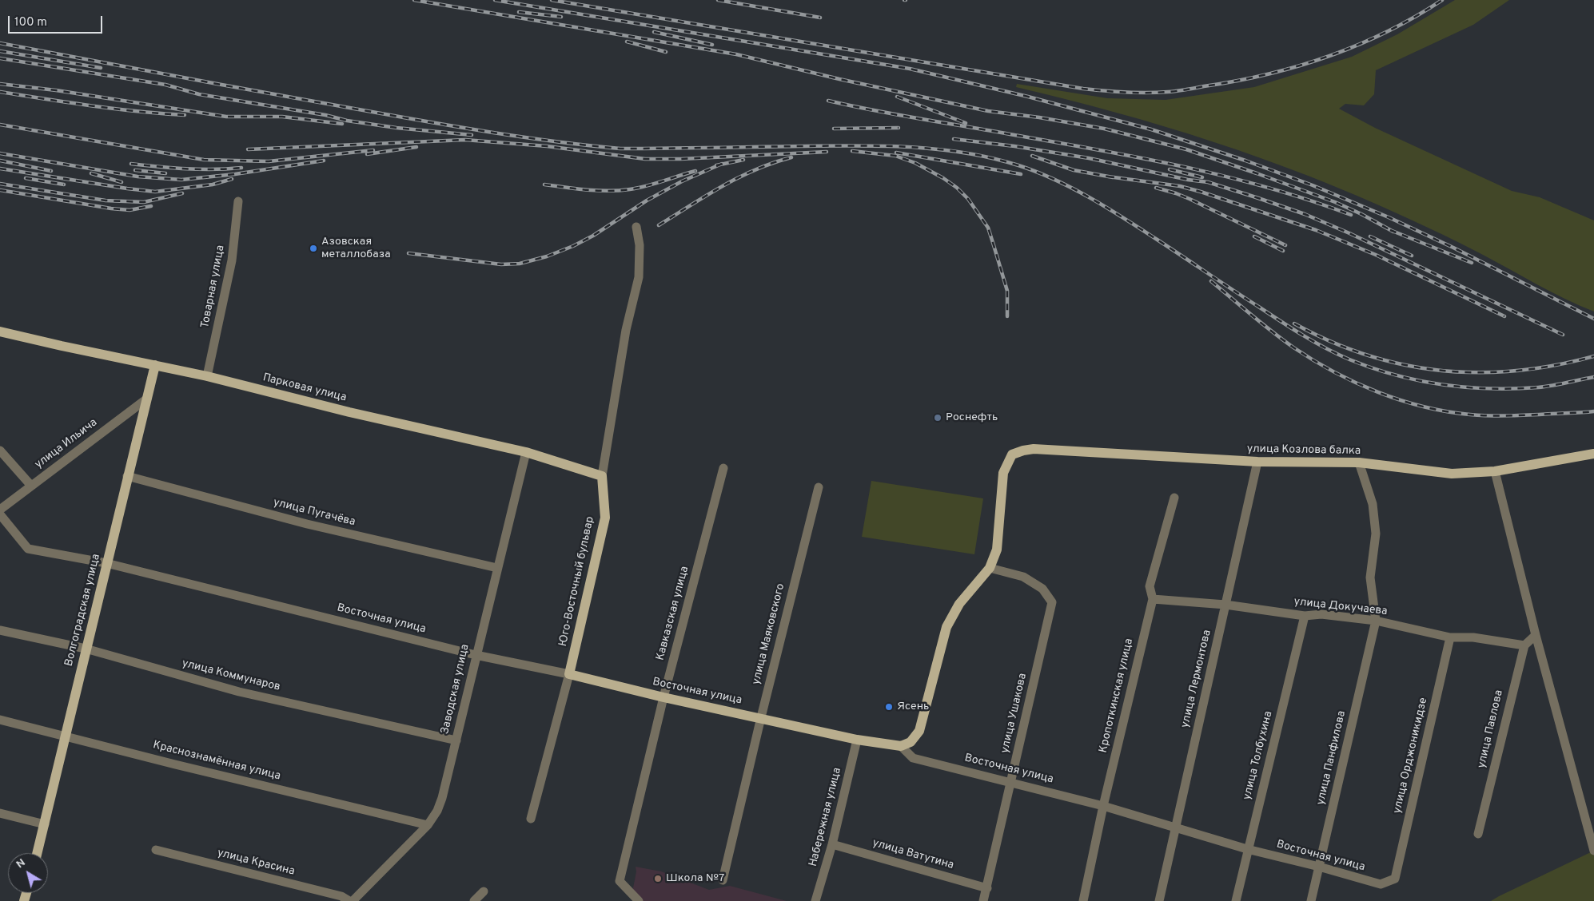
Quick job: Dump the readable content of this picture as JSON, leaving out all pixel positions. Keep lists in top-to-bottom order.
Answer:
{
  "streets": {
    "main road": [
      "Парковая улица",
      "улица Козлова балка",
      "Юго-Восточный бульвар",
      "Волгоградская улица",
      "Восточная улица"
    ],
    "street": [
      "Товарная улица",
      "улица Ильича",
      "улица Пугачёва",
      "улица Докучаева",
      "Кавказская улица",
      "улица Маяковского",
      "улица Коммунаров",
      "улица Лермонтова",
      "Заводская улица",
      "Кропоткинская улица",
      "улица Ушакова",
      "улица Павлова",
      "улица Толбухина",
      "улица Орджоникидзе",
      "улица Панфилова",
      "Краснознамённая улица",
      "Набережная улица",
      "улица Ватутина",
      "улица Красина"
    ]
  },
  "crossings": [
    ["Товарная улица", "Парковая улица"],
    ["Парковая улица", "Юго-Восточный бульвар"],
    ["Парковая улица", "Волгоградская улица"],
    ["Парковая улица", "Заводская улица"],
    ["улица Ильича", "Волгоградская улица"],
    ["улица Козлова балка", "улица Лермонтова"],
    ["улица Козлова балка", "улица Ушакова"],
    ["улица Пугачёва", "Волгоградская улица"],
    ["улица Пугачёва", "Заводская улица"],
    ["Юго-Восточный бульвар", "Восточная улица"],
    ["улица Докучаева", "улица Лермонтова"],
    ["улица Докучаева", "Кропоткинская улица"],
    ["улица Докучаева", "улица Павлова"],
    ["улица Докучаева", "улица Толбухина"],
    ["улица Докучаева", "улица Орджоникидзе"],
    ["улица Докучаева", "улица Панфилова"],
    ["Волгоградская улица", "Восточная улица"],
    ["Волгоградская улица", "улица Коммунаров"],
    ["Волгоградская улица", "Краснознамённая улица"],
    ["Кавказская улица", "Восточная улица"],
    ["Восточная улица", "улица Маяковского"],
    ["Восточная улица", "улица Лермонтова"],
    ["Восточная улица", "Заводская улица"],
    ["Восточная улица", "Кропоткинская улица"],
    ["Восточная улица", "улица Ушакова"],
    ["Восточная улица", "улица Толбухина"],
    ["Восточная улица", "улица Орджоникидзе"],
    ["Восточная улица", "улица Панфилова"],
    ["Восточная улица", "Набережная улица"],
    ["улица Коммунаров", "Заводская улица"],
    ["Заводская улица", "Краснознамённая улица"],
    ["Заводская улица", "улица Красина"],
    ["улица Ушакова", "улица Ватутина"],
    ["Набережная улица", "улица Ватутина"]
  ],
  "places": [
    "Азовская металлобаза",
    "Роснефть",
    "Ясень",
    "Школа №7"
  ],
  "scale_bar": "100 m",
  "north": "top left"
}
